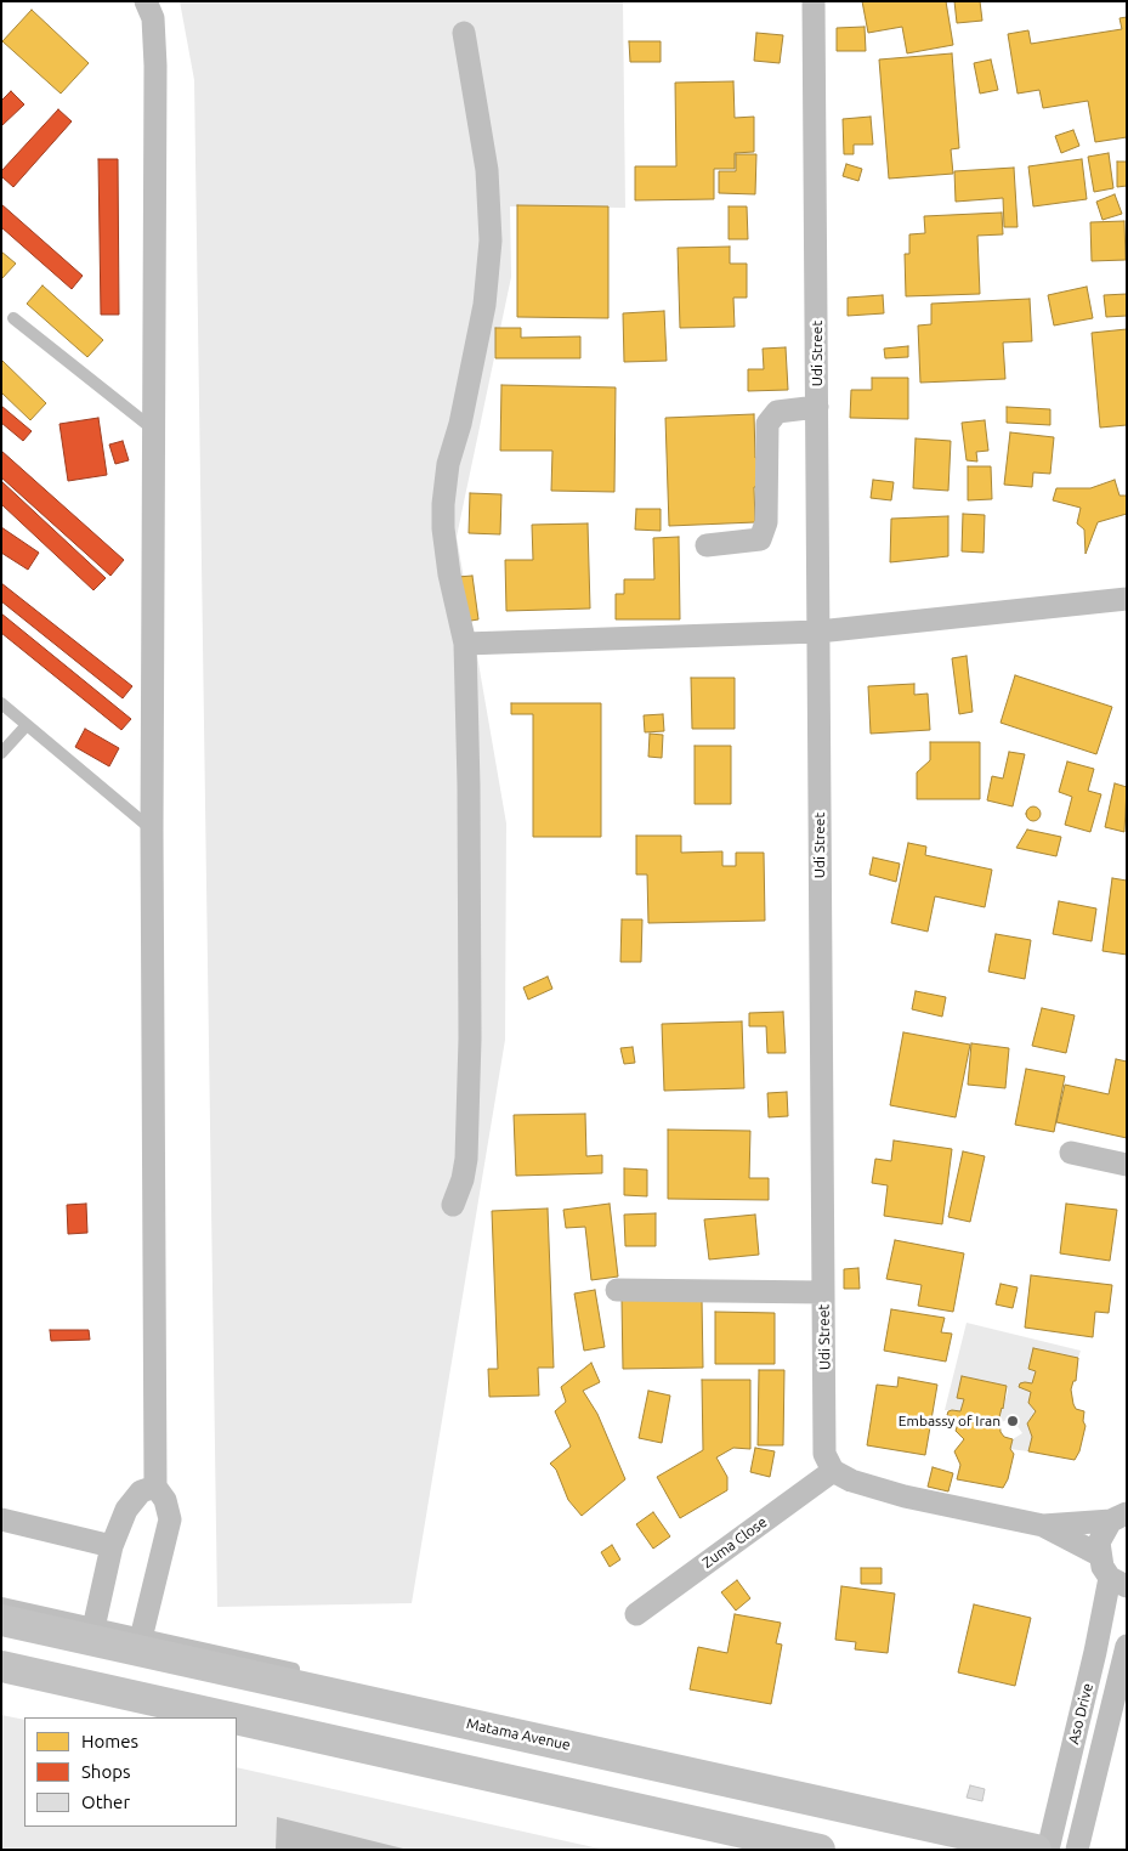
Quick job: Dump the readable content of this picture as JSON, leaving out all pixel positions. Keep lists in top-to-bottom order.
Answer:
{
  "streets": {
    "main road": ["Matama Avenue"],
    "street": ["Udi Street", "Zuma Close", "Aso Drive"]
  },
  "crossings": [
    ["Udi Street", "Zuma Close"]
  ],
  "places": ["Embassy of Iran"],
  "legend": ["Homes", "Shops", "Other"]
}
